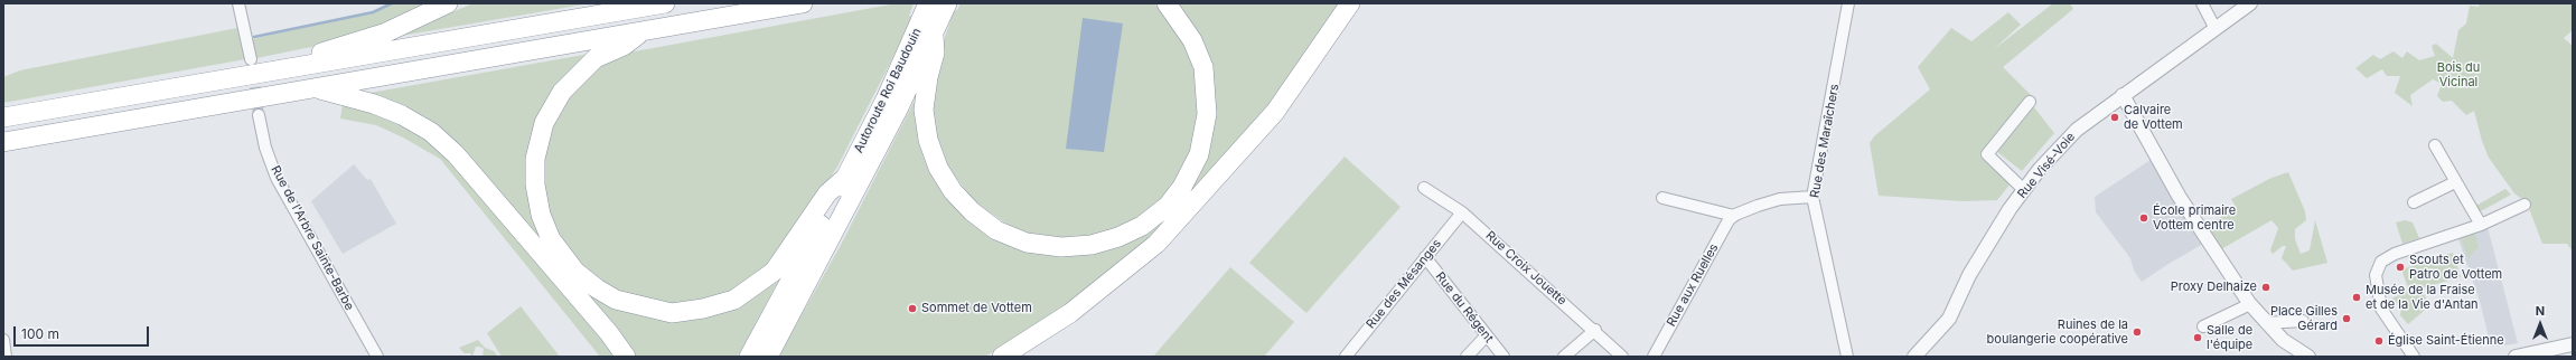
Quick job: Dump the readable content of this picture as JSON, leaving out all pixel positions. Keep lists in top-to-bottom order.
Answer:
{
  "streets": {
    "highway": ["Autoroute Roi Baudouin"],
    "street": [
      "Rue des Maraîchers",
      "Rue Visé-Voie",
      "Rue de l'Arbre Sainte-Barbe",
      "Rue Croix Jouette",
      "Rue des Mésanges",
      "Rue aux Ruelles",
      "Rue du Régent"
    ]
  },
  "crossings": [
    ["Rue Croix Jouette", "Rue des Mésanges"],
    ["Rue des Mésanges", "Rue du Régent"]
  ],
  "parks": ["Bois du Vicinal"],
  "places": [
    "Calvaire de Vottem",
    "École primaire Vottem centre",
    "Scouts et Patro de Vottem",
    "Proxy Delhaize",
    "Musée de la Fraise et de la Vie d'Antan",
    "Sommet de Vottem",
    "Place Gilles Gérard",
    "Ruines de la boulangerie coopérative",
    "Salle de l'équipe",
    "Église Saint-Étienne"
  ],
  "scale_bar": "100 m",
  "north": "top"
}
